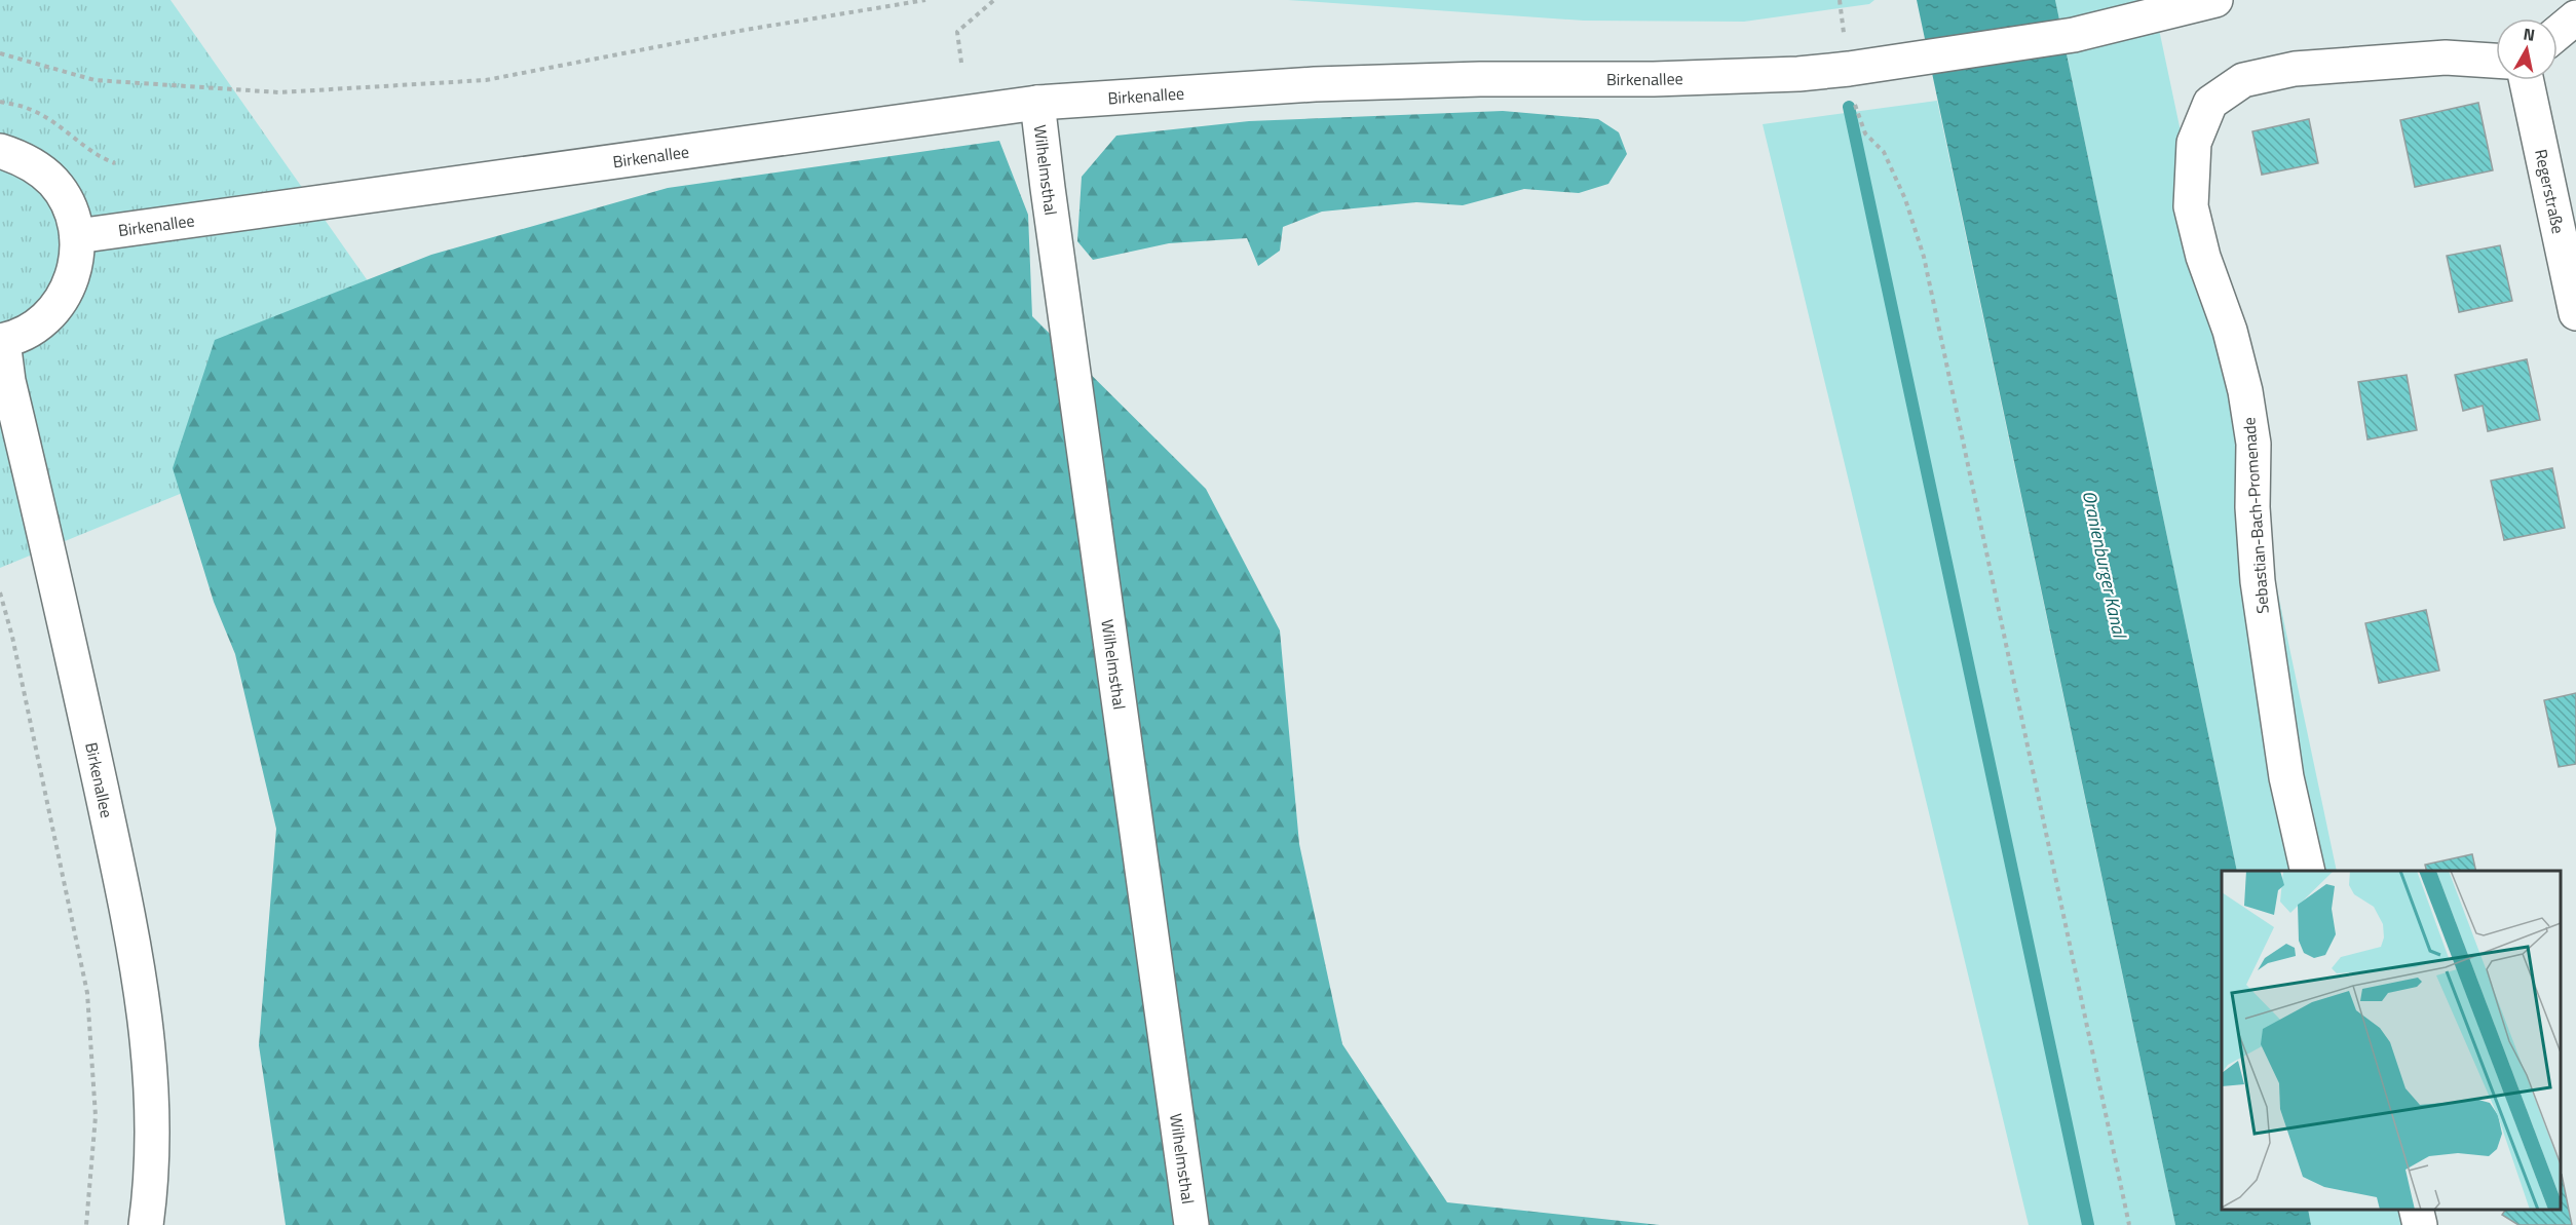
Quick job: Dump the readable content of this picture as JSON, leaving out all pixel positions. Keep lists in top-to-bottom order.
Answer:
{
  "streets": {
    "street": [
      "Birkenallee",
      "Wilhelmsthal",
      "Regerstraße",
      "Sebastian-Bach-Promenade"
    ]
  },
  "crossings": [
    ["Birkenallee", "Wilhelmsthal"]
  ],
  "water": ["Oranienburger Kanal"],
  "north": "top"
}
